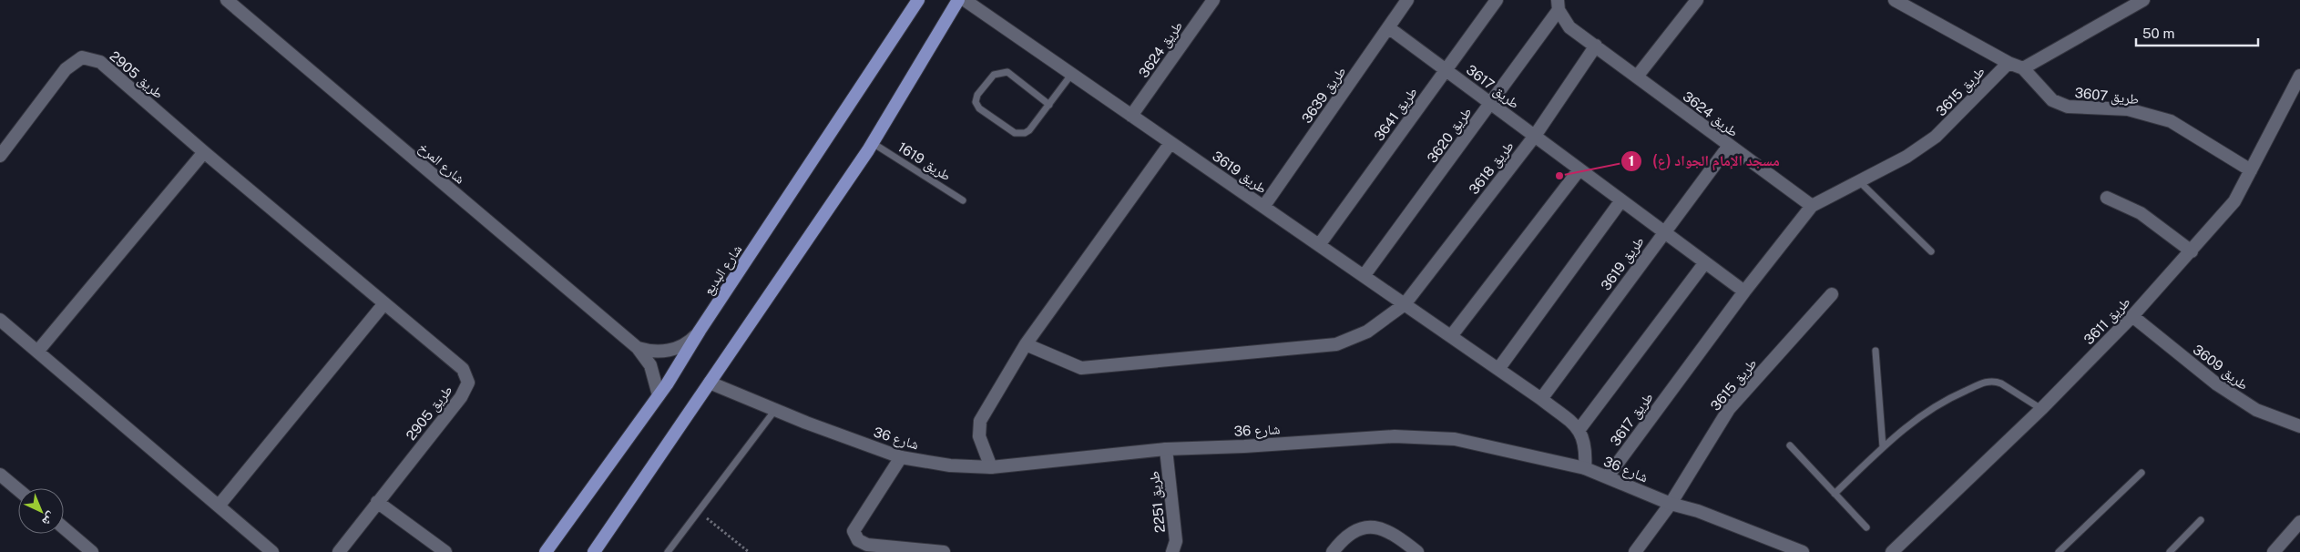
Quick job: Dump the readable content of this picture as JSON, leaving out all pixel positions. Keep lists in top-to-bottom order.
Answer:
{
  "streets": {
    "main road": ["شارع البديع"],
    "street": [
      "طريق 3624",
      "طريق 2905",
      "طريق 3617",
      "طريق 3615",
      "طريق 3639",
      "طريق 3607",
      "طريق 3641",
      "طريق 3620",
      "شارع المرخ",
      "طريق 3618",
      "طريق 3619",
      "طريق 3611",
      "طريق 3609",
      "شارع 36",
      "طريق 2251"
    ],
    "lane": ["طريق 1619"]
  },
  "crossings": [
    ["طريق 3624", "طريق 3617"],
    ["طريق 3624", "طريق 3615"],
    ["طريق 3624", "طريق 3620"],
    ["طريق 3624", "طريق 3618"],
    ["طريق 3624", "طريق 3619"],
    ["طريق 3617", "طريق 3615"],
    ["طريق 3617", "طريق 3639"],
    ["طريق 3617", "طريق 3641"],
    ["طريق 3617", "طريق 3620"],
    ["طريق 3617", "طريق 3618"],
    ["طريق 3617", "طريق 3619"],
    ["طريق 3617", "شارع 36"],
    ["طريق 3615", "طريق 3607"],
    ["طريق 3615", "شارع 36"],
    ["طريق 3639", "طريق 3619"],
    ["طريق 3607", "طريق 3611"],
    ["طريق 3641", "طريق 3619"],
    ["طريق 3620", "طريق 3619"],
    ["شارع المرخ", "شارع البديع"],
    ["طريق 3618", "طريق 3619"],
    ["طريق 3611", "طريق 3609"],
    ["شارع 36", "طريق 2251"]
  ],
  "places": ["مسجد الإمام الجواد (ع)"],
  "scale_bar": "50 m",
  "north": "bottom right"
}
